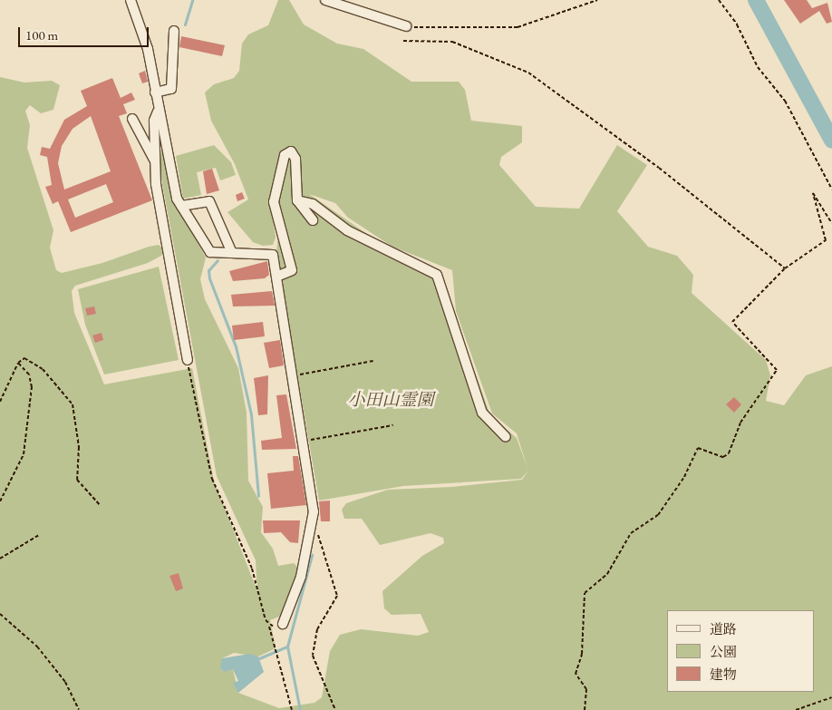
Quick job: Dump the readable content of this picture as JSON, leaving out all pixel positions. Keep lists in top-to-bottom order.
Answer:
{
  "parks": ["小田山霊園"],
  "legend": ["道路", "公園", "建物"],
  "scale_bar": "100 m"
}
